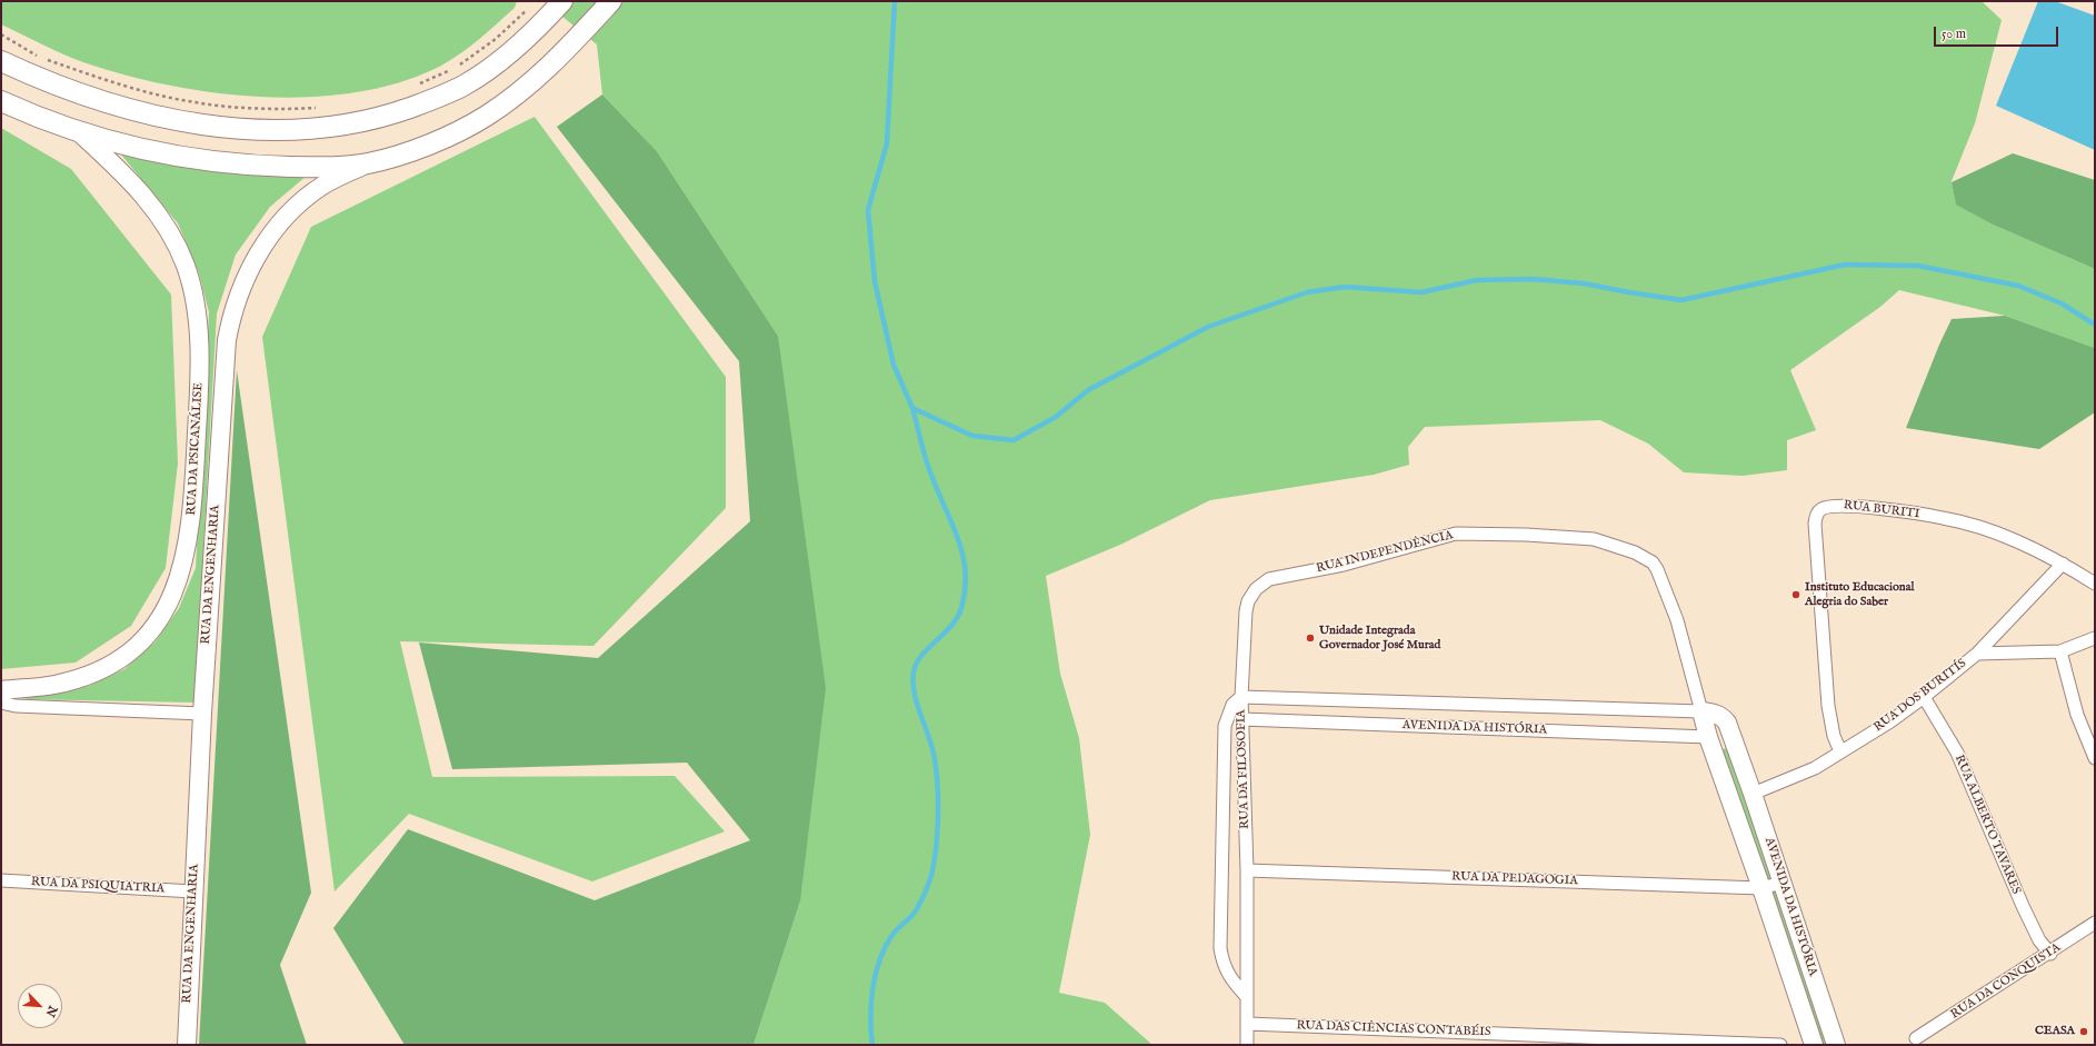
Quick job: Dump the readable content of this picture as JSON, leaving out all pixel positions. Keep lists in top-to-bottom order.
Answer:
{
  "streets": {
    "street": [
      "RUA DA PSICANÁLISE",
      "RUA BURITI",
      "RUA INDEPENDÊNCIA",
      "RUA DA ENGENHARIA",
      "RUA DOS BURITÍS",
      "AVENIDA DA HISTÓRIA",
      "RUA DA FILOSOFIA",
      "RUA ALBERTO TAVARES",
      "RUA DA PEDAGOGIA",
      "RUA DA PSIQUIATRIA",
      "RUA DA CONQUISTA",
      "RUA DAS CIÊNCIAS CONTABÉIS"
    ]
  },
  "crossings": [
    ["RUA BURITI", "RUA DOS BURITÍS"],
    ["RUA INDEPENDÊNCIA", "AVENIDA DA HISTÓRIA"],
    ["RUA INDEPENDÊNCIA", "RUA DA FILOSOFIA"],
    ["RUA DA ENGENHARIA", "RUA DA PSIQUIATRIA"],
    ["RUA DOS BURITÍS", "AVENIDA DA HISTÓRIA"],
    ["RUA DOS BURITÍS", "RUA ALBERTO TAVARES"],
    ["AVENIDA DA HISTÓRIA", "RUA DA FILOSOFIA"],
    ["AVENIDA DA HISTÓRIA", "RUA DA PEDAGOGIA"],
    ["RUA DA FILOSOFIA", "RUA DA PEDAGOGIA"],
    ["RUA DA FILOSOFIA", "RUA DAS CIÊNCIAS CONTABÉIS"],
    ["RUA ALBERTO TAVARES", "RUA DA CONQUISTA"]
  ],
  "places": ["Instituto Educacional Alegria do Saber", "Unidade Integrada Governador José Murad", "CEASA"],
  "scale_bar": "50 m",
  "north": "bottom right"
}
